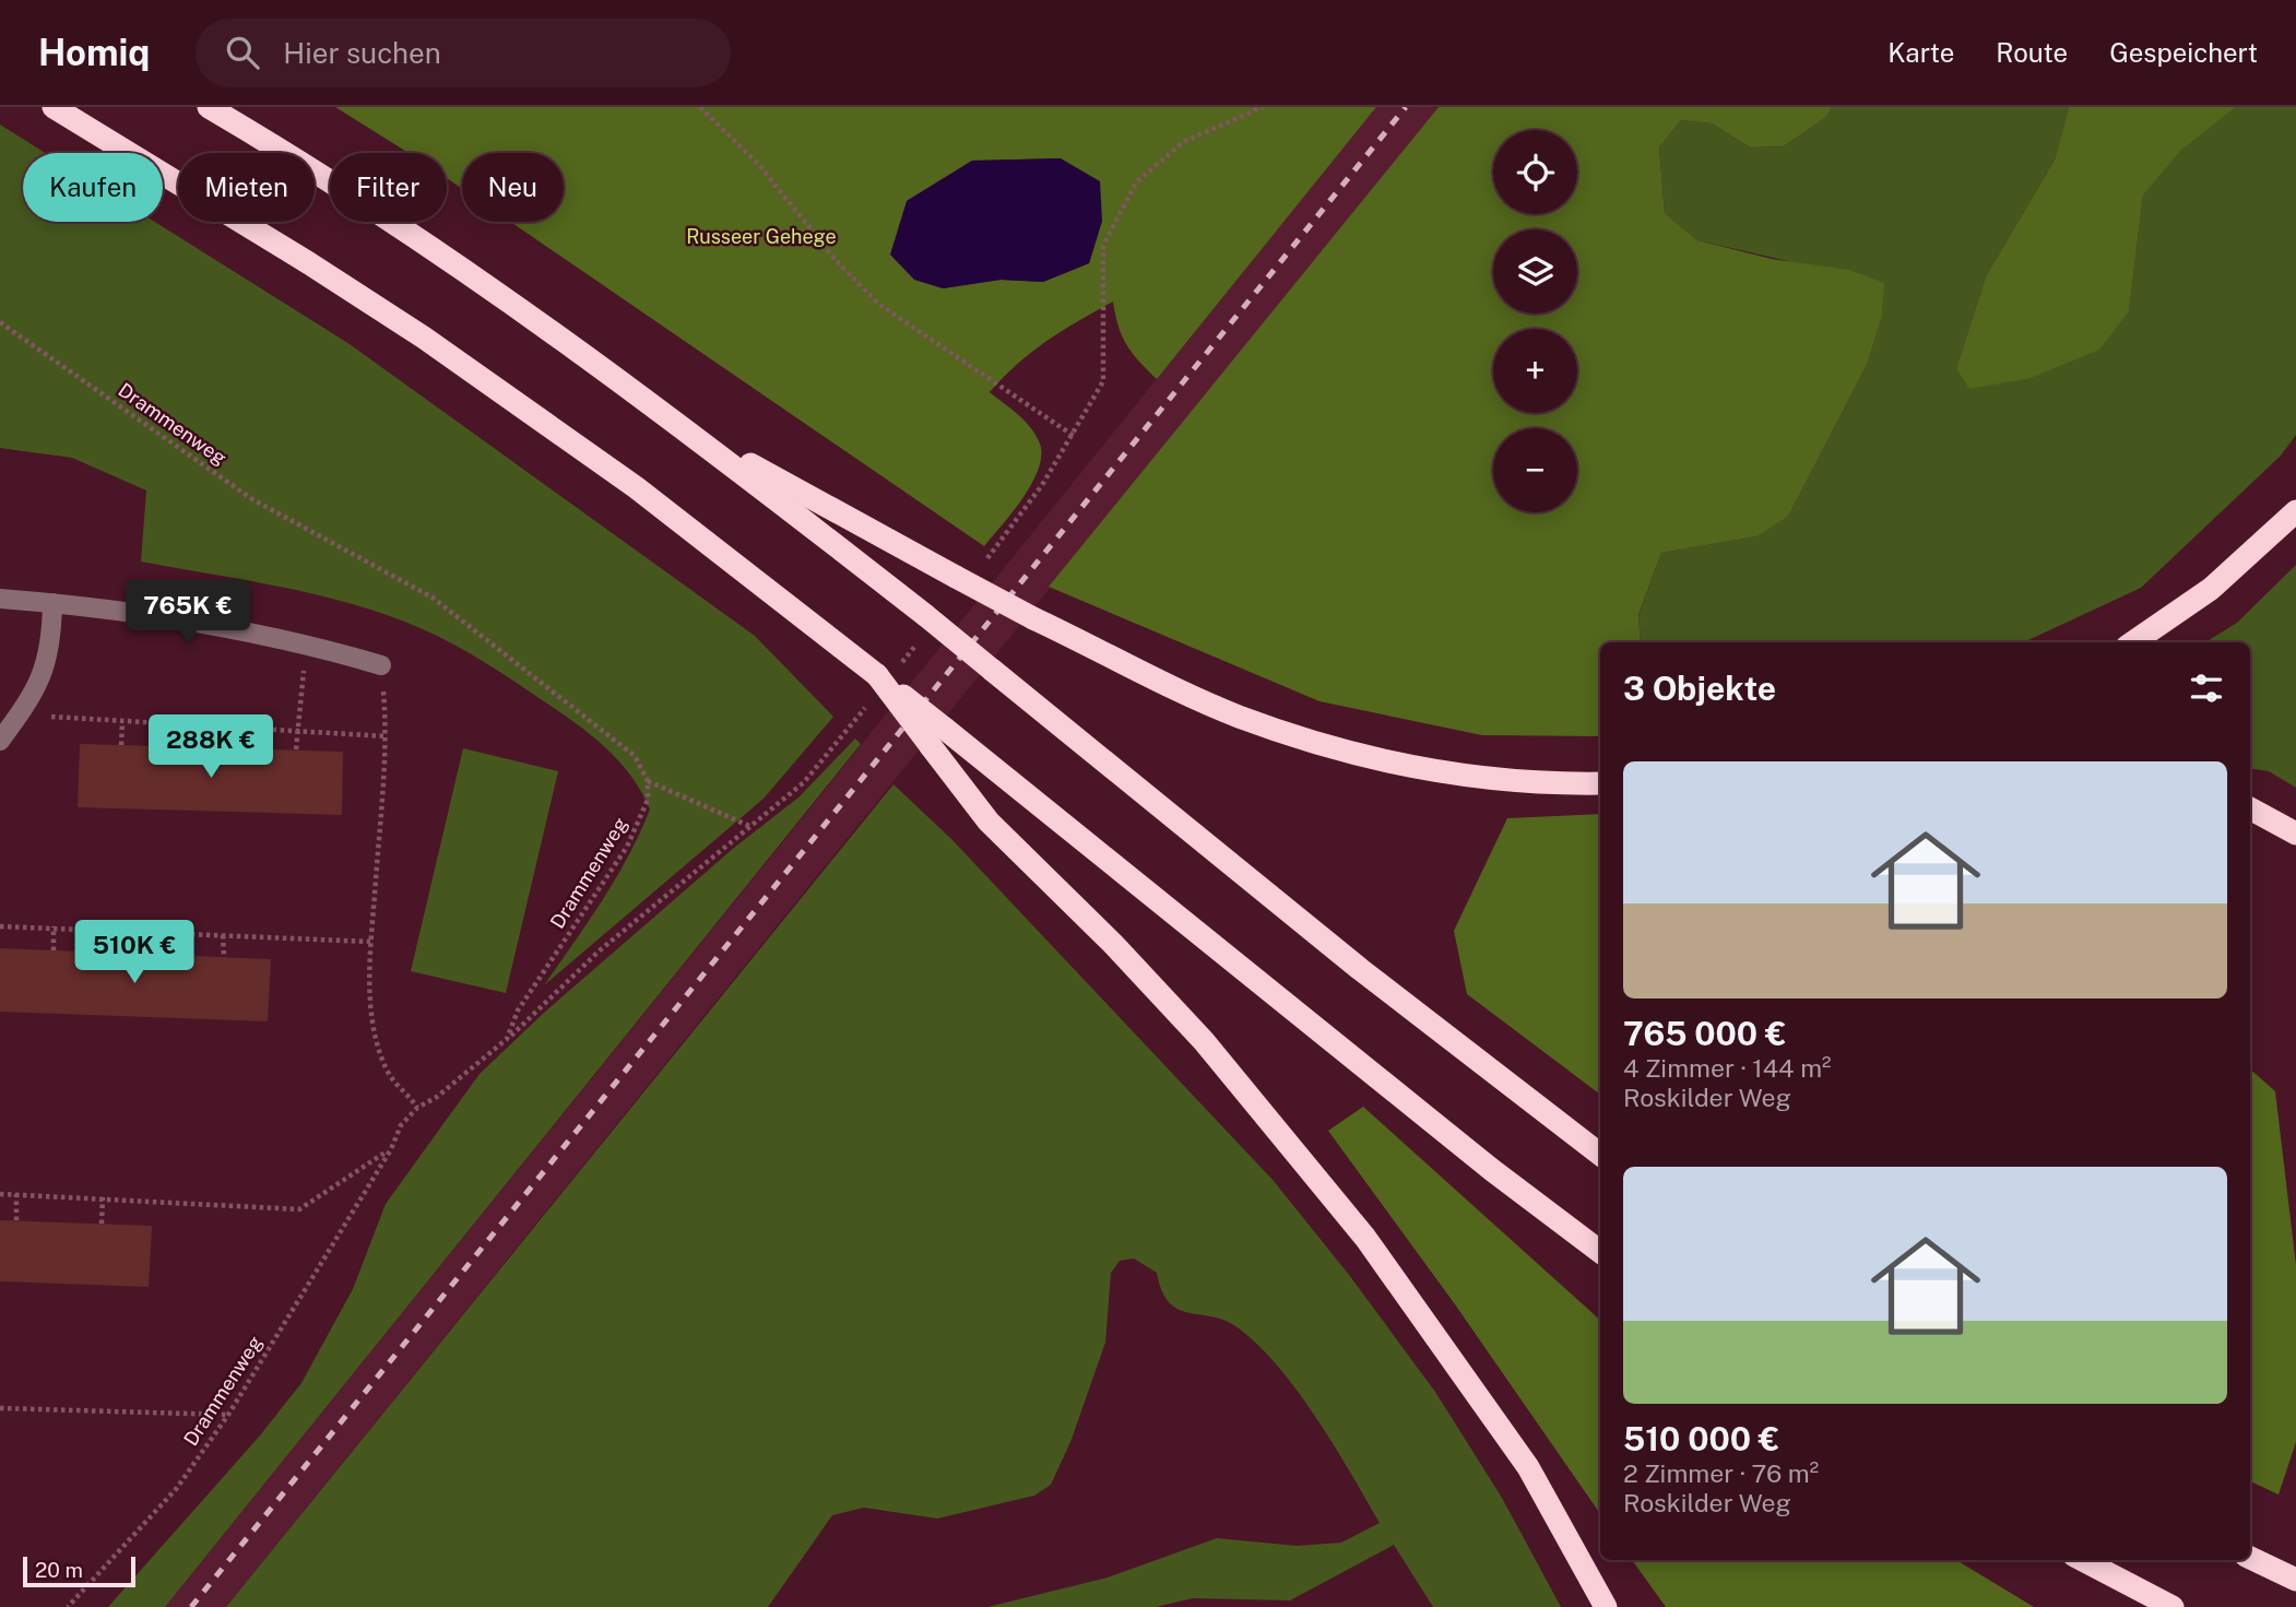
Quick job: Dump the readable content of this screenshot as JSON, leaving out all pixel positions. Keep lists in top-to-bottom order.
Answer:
{
  "streets": {
    "path": ["Drammenweg"]
  },
  "parks": ["Russeer Gehege"],
  "scale_bar": "20 m",
  "page": {
    "header": "Homiq",
    "search": "Hier suchen",
    "nav": ["Karte", "Route", "Gespeichert"],
    "map_buttons": ["+", "−"],
    "chip": [
      "Kaufen",
      "Mieten",
      "Filter",
      "Neu"
    ],
    "price": ["765K €", "288K €", "510K €"],
    "heading": "3 Objekte",
    "list": [
      {
        "name": "765 000 €",
        "note": "4 Zimmer · 144 m² · Roskilder Weg"
      },
      {
        "name": "510 000 €",
        "note": "2 Zimmer · 76 m² · Roskilder Weg"
      }
    ],
    "scale": "20 m"
  }
}
